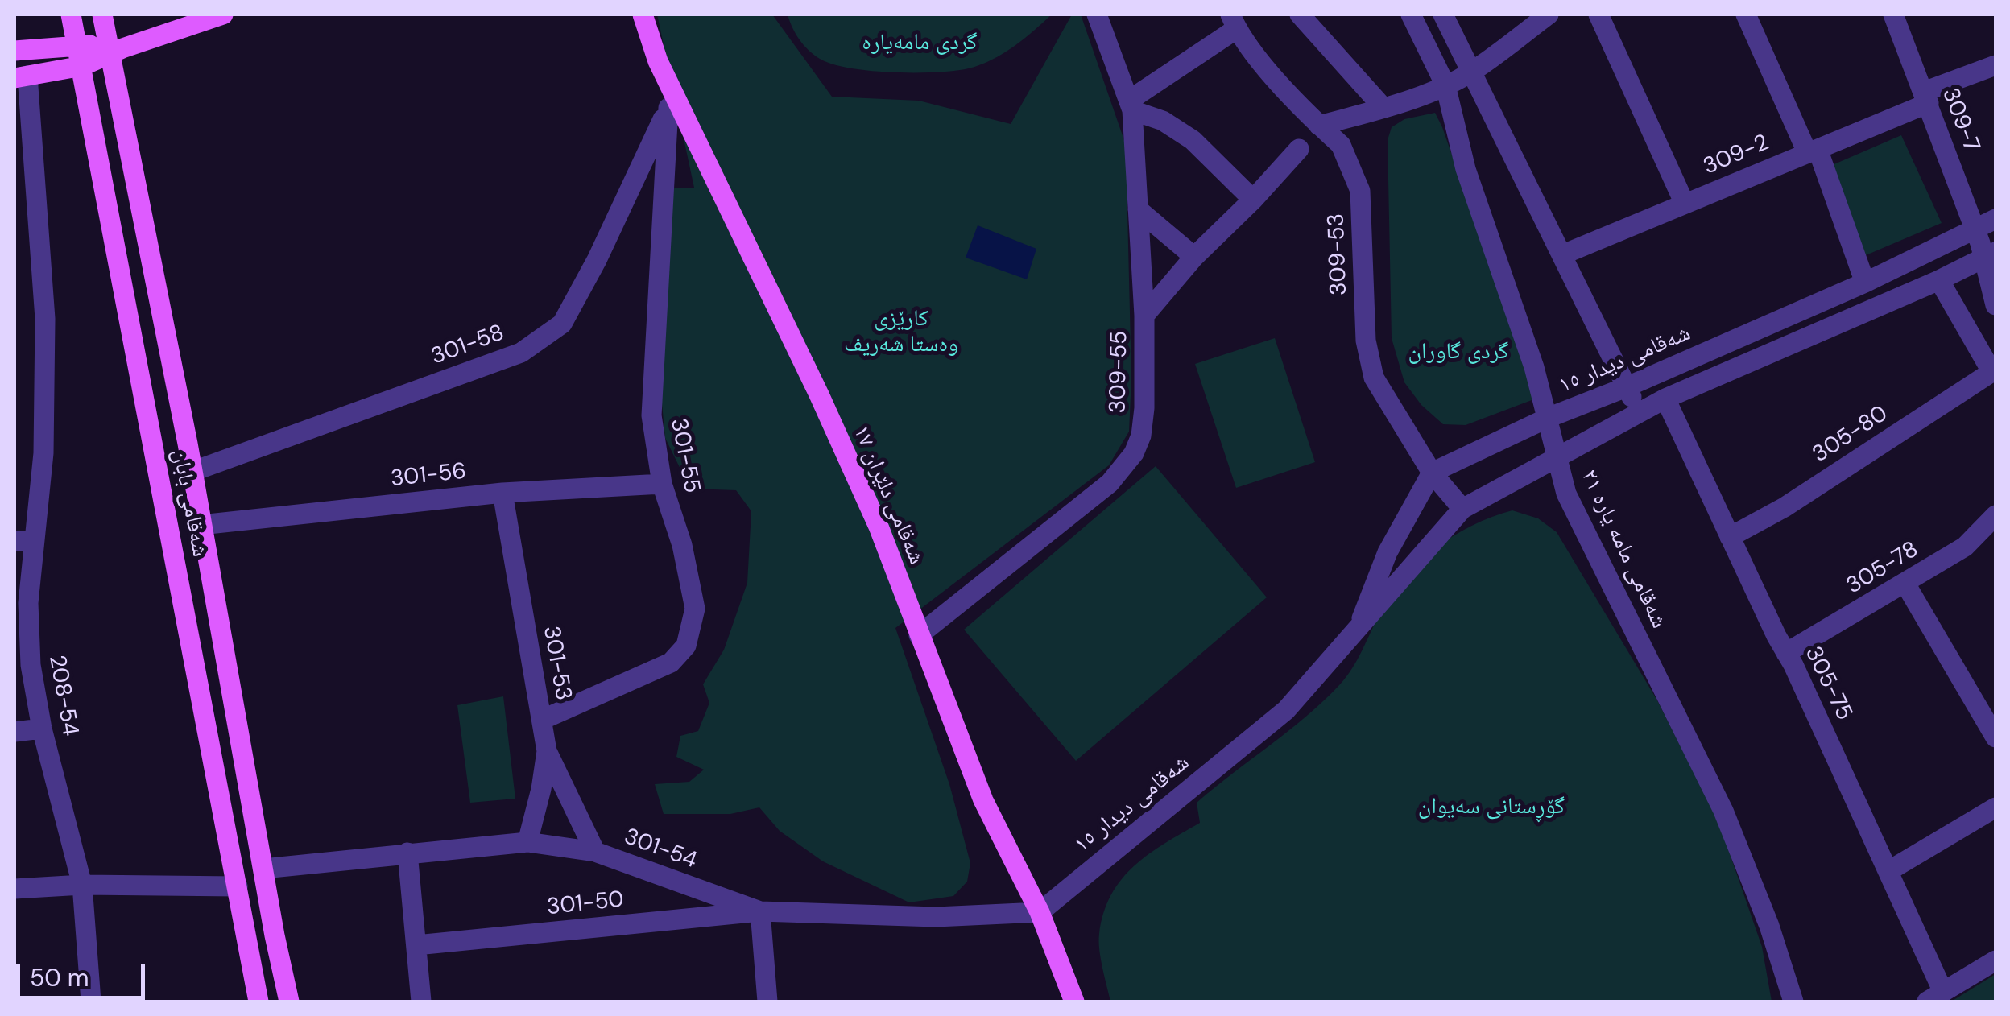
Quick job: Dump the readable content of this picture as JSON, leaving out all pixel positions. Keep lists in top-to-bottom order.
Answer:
{
  "streets": {
    "main road": ["شەقامی دلێران ١٧", "شەقامی بابان"],
    "street": [
      "309-7",
      "309-2",
      "309-53",
      "301-58",
      "شەقامی دیدار ١٥",
      "309-55",
      "305-80",
      "301-55",
      "301-56",
      "شەقامی مامە یارە ٢١",
      "305-78",
      "301-53",
      "305-75",
      "208-54",
      "301-54",
      "301-50"
    ]
  },
  "crossings": [
    ["309-7", "309-2"],
    ["309-7", "شەقامی دیدار ١٥"],
    ["309-53", "شەقامی دیدار ١٥"],
    ["301-58", "301-55"],
    ["301-58", "شەقامی دلێران ١٧"],
    ["شەقامی دیدار ١٥", "شەقامی دلێران ١٧"],
    ["شەقامی دیدار ١٥", "شەقامی مامە یارە ٢١"],
    ["شەقامی دیدار ١٥", "305-75"],
    ["شەقامی دیدار ١٥", "301-54"],
    ["309-55", "شەقامی دلێران ١٧"],
    ["305-80", "305-75"],
    ["301-55", "301-56"],
    ["301-55", "شەقامی دلێران ١٧"],
    ["301-55", "301-53"],
    ["301-56", "301-53"],
    ["شەقامی دلێران ١٧", "301-54"],
    ["305-78", "305-75"],
    ["301-53", "301-54"],
    ["301-54", "301-50"]
  ],
  "parks": [
    "گردی مامەیارە",
    "کارێزی وەستا شەریف",
    "گردی گاوران",
    "گۆڕستانی سەیوان"
  ],
  "scale_bar": "50 m"
}
